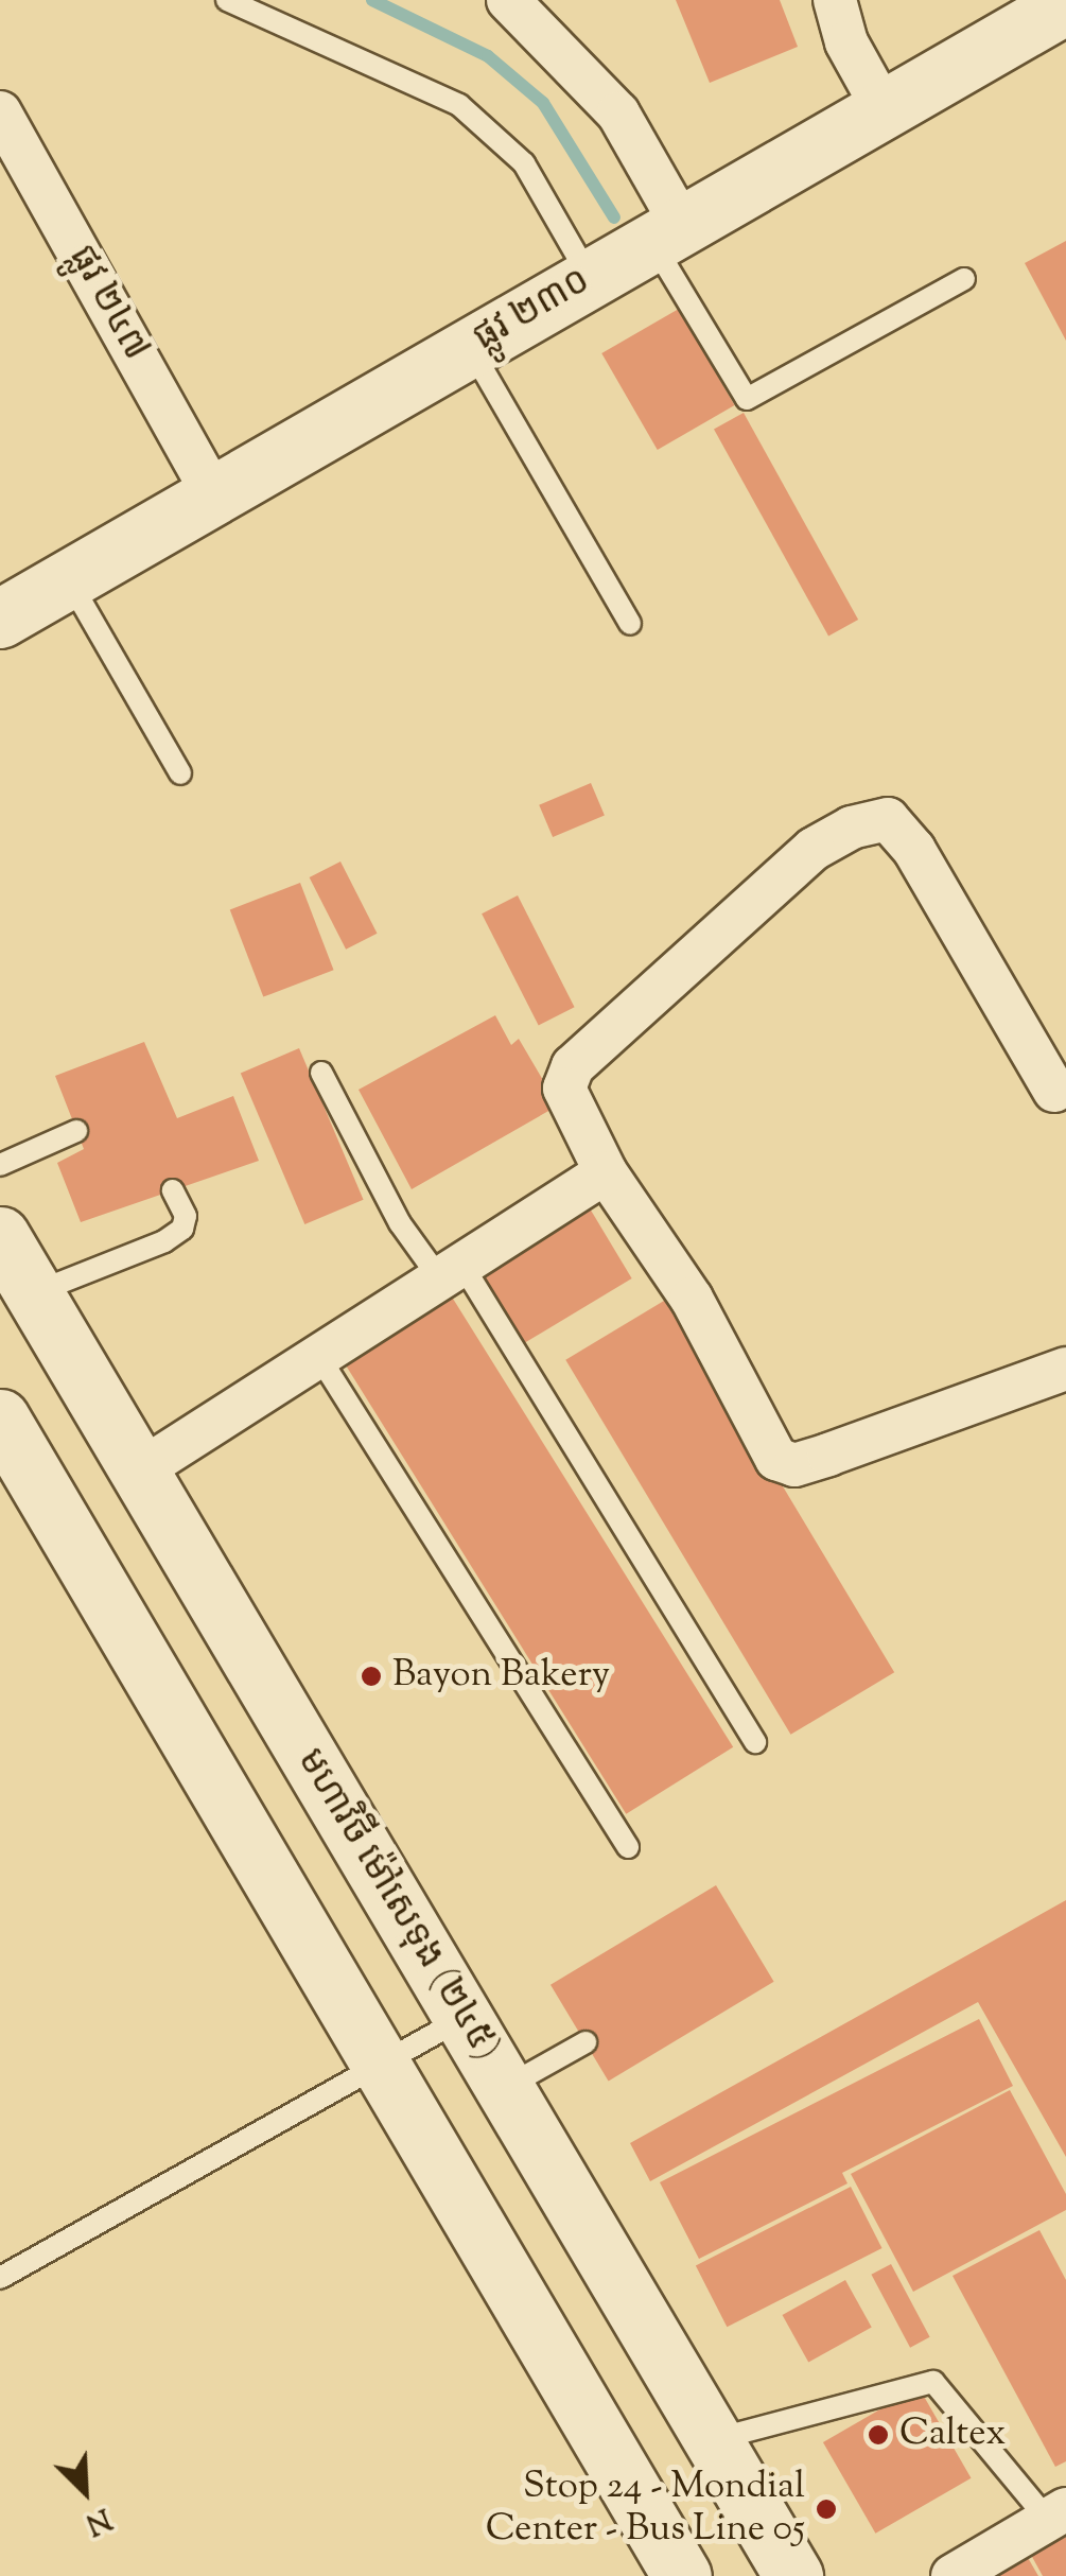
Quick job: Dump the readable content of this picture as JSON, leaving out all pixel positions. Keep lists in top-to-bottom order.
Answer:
{
  "streets": {
    "main road": ["ផ្លូវ ២៣០", "មហាវិថី ម៉ៅសេទុង (២៤៥)"],
    "street": ["ផ្លូវ ២៤៧"]
  },
  "crossings": [
    ["ផ្លូវ ២៤៧", "ផ្លូវ ២៣០"]
  ],
  "places": ["Bayon Bakery", "Caltex", "Stop 24 - Mondial Center - Bus Line 05"],
  "north": "bottom right"
}
